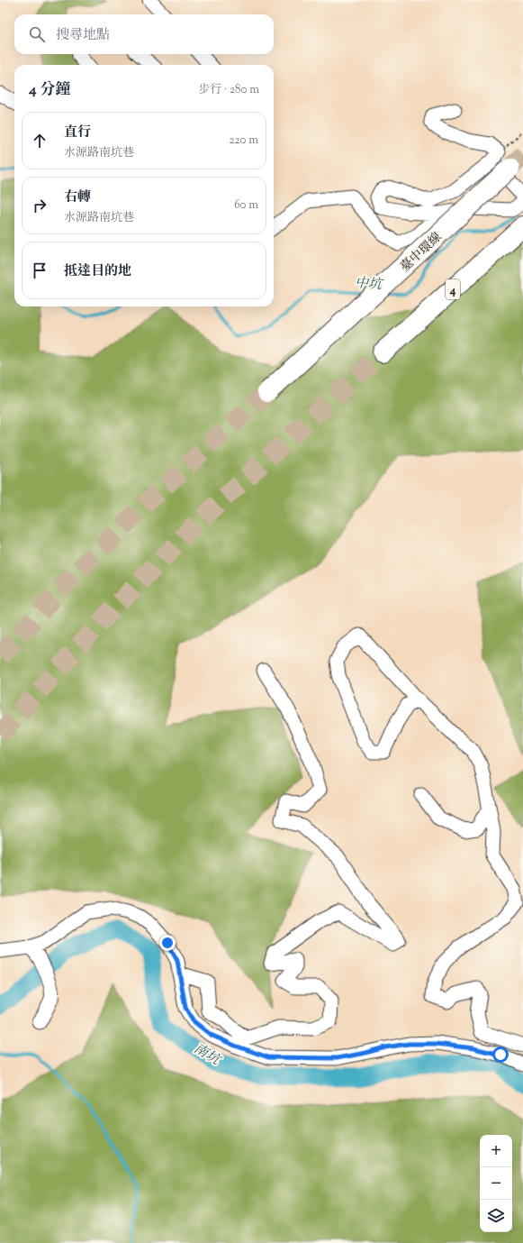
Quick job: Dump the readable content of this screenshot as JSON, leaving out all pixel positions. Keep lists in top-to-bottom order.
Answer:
{
  "streets": {
    "highway": ["臺中環線", "4"]
  },
  "water": ["中坑", "南坑"],
  "page": {
    "search": "搜尋地點",
    "heading": ["4 分鐘", "步行 · 280 m"],
    "list": [
      ["直行", "水源路南坑巷", "220 m"],
      ["右轉", "水源路南坑巷", "60 m"],
      "抵達目的地"
    ],
    "map_buttons": ["+", "−"]
  }
}
